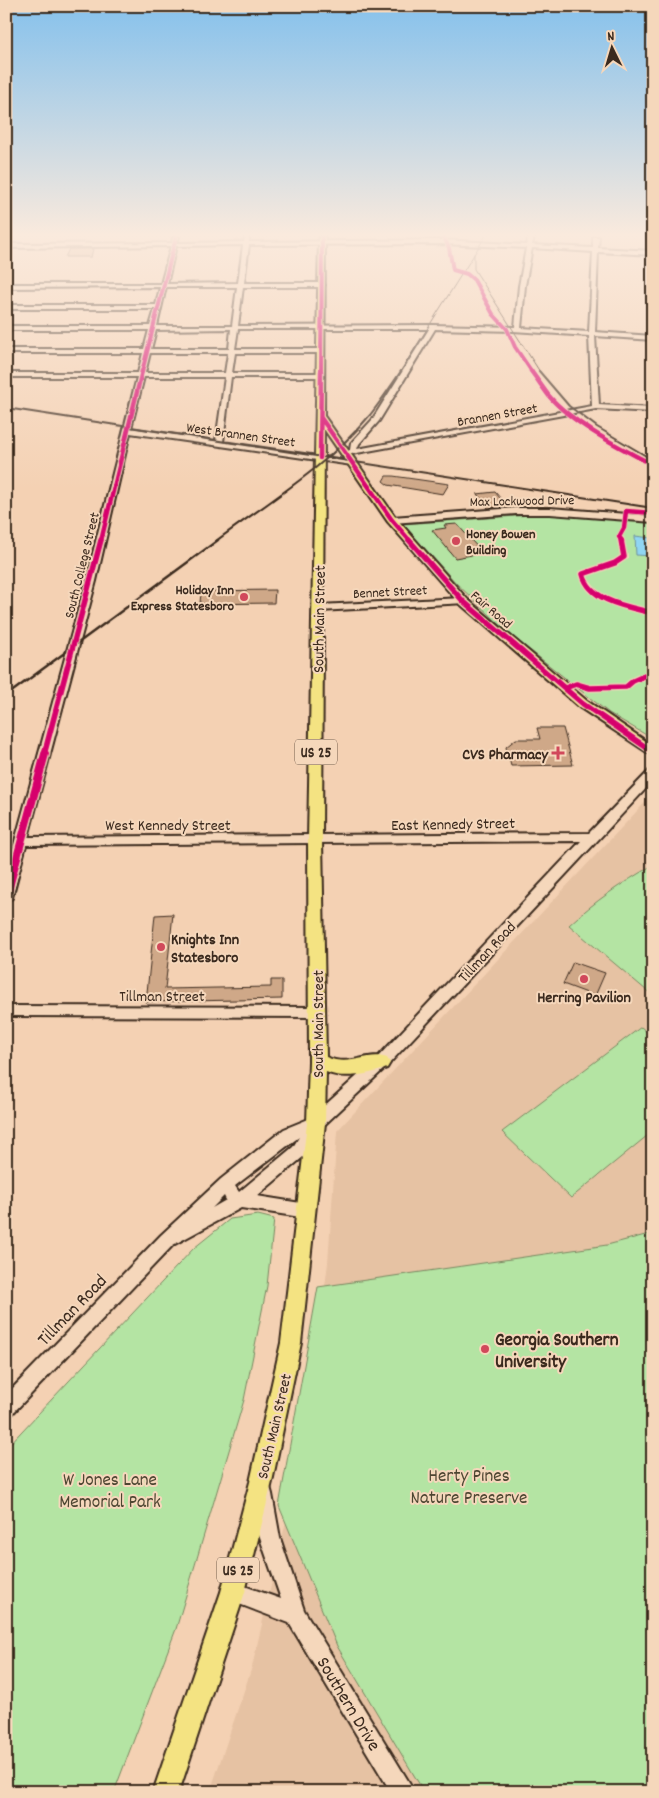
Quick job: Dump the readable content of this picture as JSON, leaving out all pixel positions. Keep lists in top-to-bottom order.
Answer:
{
  "streets": {
    "main road": ["Fair Road", "South Main Street", "US 25"],
    "street": [
      "Brannen Street",
      "West Brannen Street",
      "Max Lockwood Drive",
      "South College Street",
      "Bennet Street",
      "East Kennedy Street",
      "West Kennedy Street",
      "Tillman Road",
      "Tillman Street",
      "Southern Drive"
    ]
  },
  "crossings": [
    ["Brannen Street", "Fair Road"],
    ["West Brannen Street", "South College Street"],
    ["West Brannen Street", "South Main Street"],
    ["Max Lockwood Drive", "Fair Road"],
    ["South College Street", "West Kennedy Street"],
    ["Bennet Street", "Fair Road"],
    ["Bennet Street", "South Main Street"],
    ["Fair Road", "South Main Street"],
    ["South Main Street", "East Kennedy Street"],
    ["South Main Street", "West Kennedy Street"],
    ["South Main Street", "Tillman Road"],
    ["South Main Street", "Tillman Street"],
    ["South Main Street", "Southern Drive"],
    ["East Kennedy Street", "West Kennedy Street"],
    ["East Kennedy Street", "Tillman Road"]
  ],
  "parks": ["Herty Pines Nature Preserve", "W Jones Lane Memorial Park"],
  "places": {
    "other": [
      "Honey Bowen Building",
      "Holiday Inn Express Statesboro",
      "Knights Inn Statesboro",
      "Herring Pavilion",
      "Georgia Southern University"
    ],
    "health": ["CVS Pharmacy"]
  },
  "north": "top"
}
